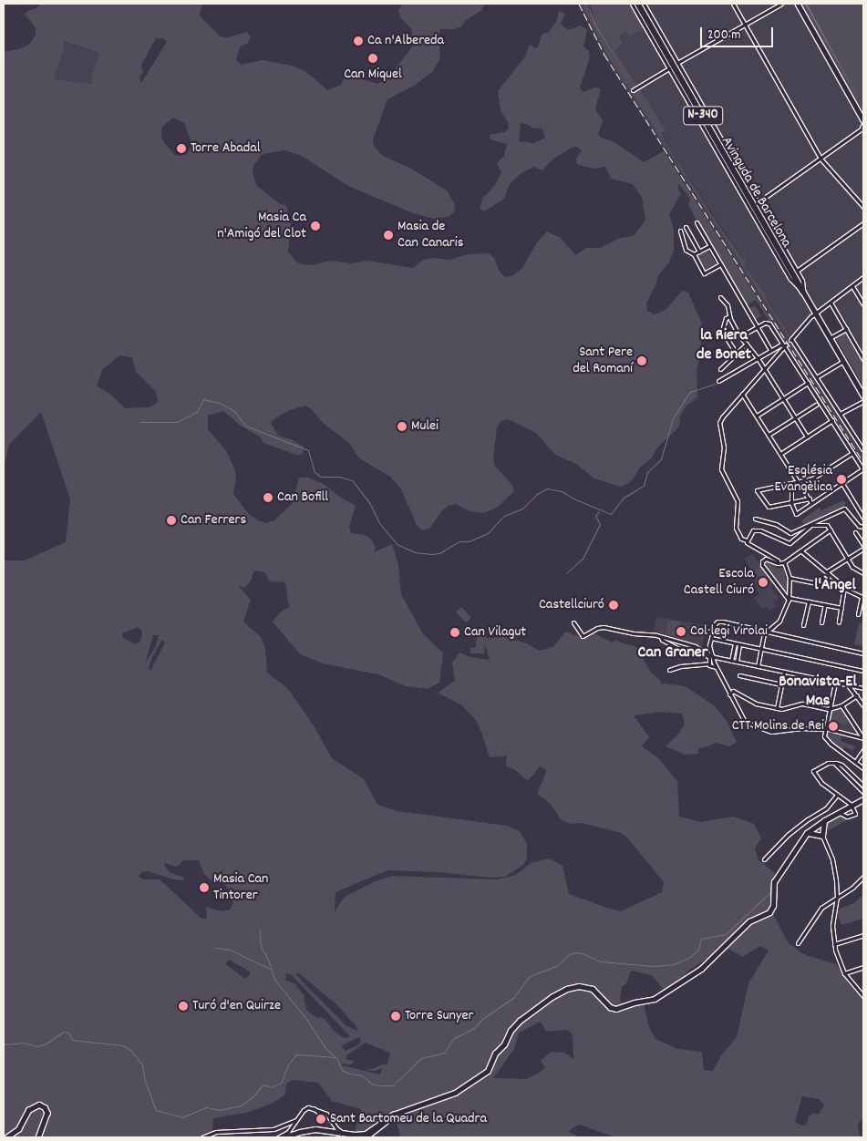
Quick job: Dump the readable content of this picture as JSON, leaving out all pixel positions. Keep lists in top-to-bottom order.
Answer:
{
  "streets": {
    "main road": ["N-340", "Avinguda de Barcelona"]
  },
  "districts": [
    "la Riera de Bonet",
    "l'Àngel",
    "Can Graner",
    "Bonavista-El Mas"
  ],
  "places": [
    "Ca n'Albereda",
    "Can Miquel",
    "Torre Abadal",
    "Masia Ca n'Amigó del Clot",
    "Masia de Can Canaris",
    "Sant Pere del Romaní",
    "Mulei",
    "Església Evangèlica",
    "Can Bofill",
    "Can Ferrers",
    "Escola Castell Ciuró",
    "Castellciuró",
    "Col·legi Virolai",
    "Can Vilagut",
    "CTT Molins de Rei",
    "Masia Can Tintorer",
    "Turó d'en Quirze",
    "Torre Sunyer",
    "Sant Bartomeu de la Quadra"
  ],
  "scale_bar": "200 m"
}
